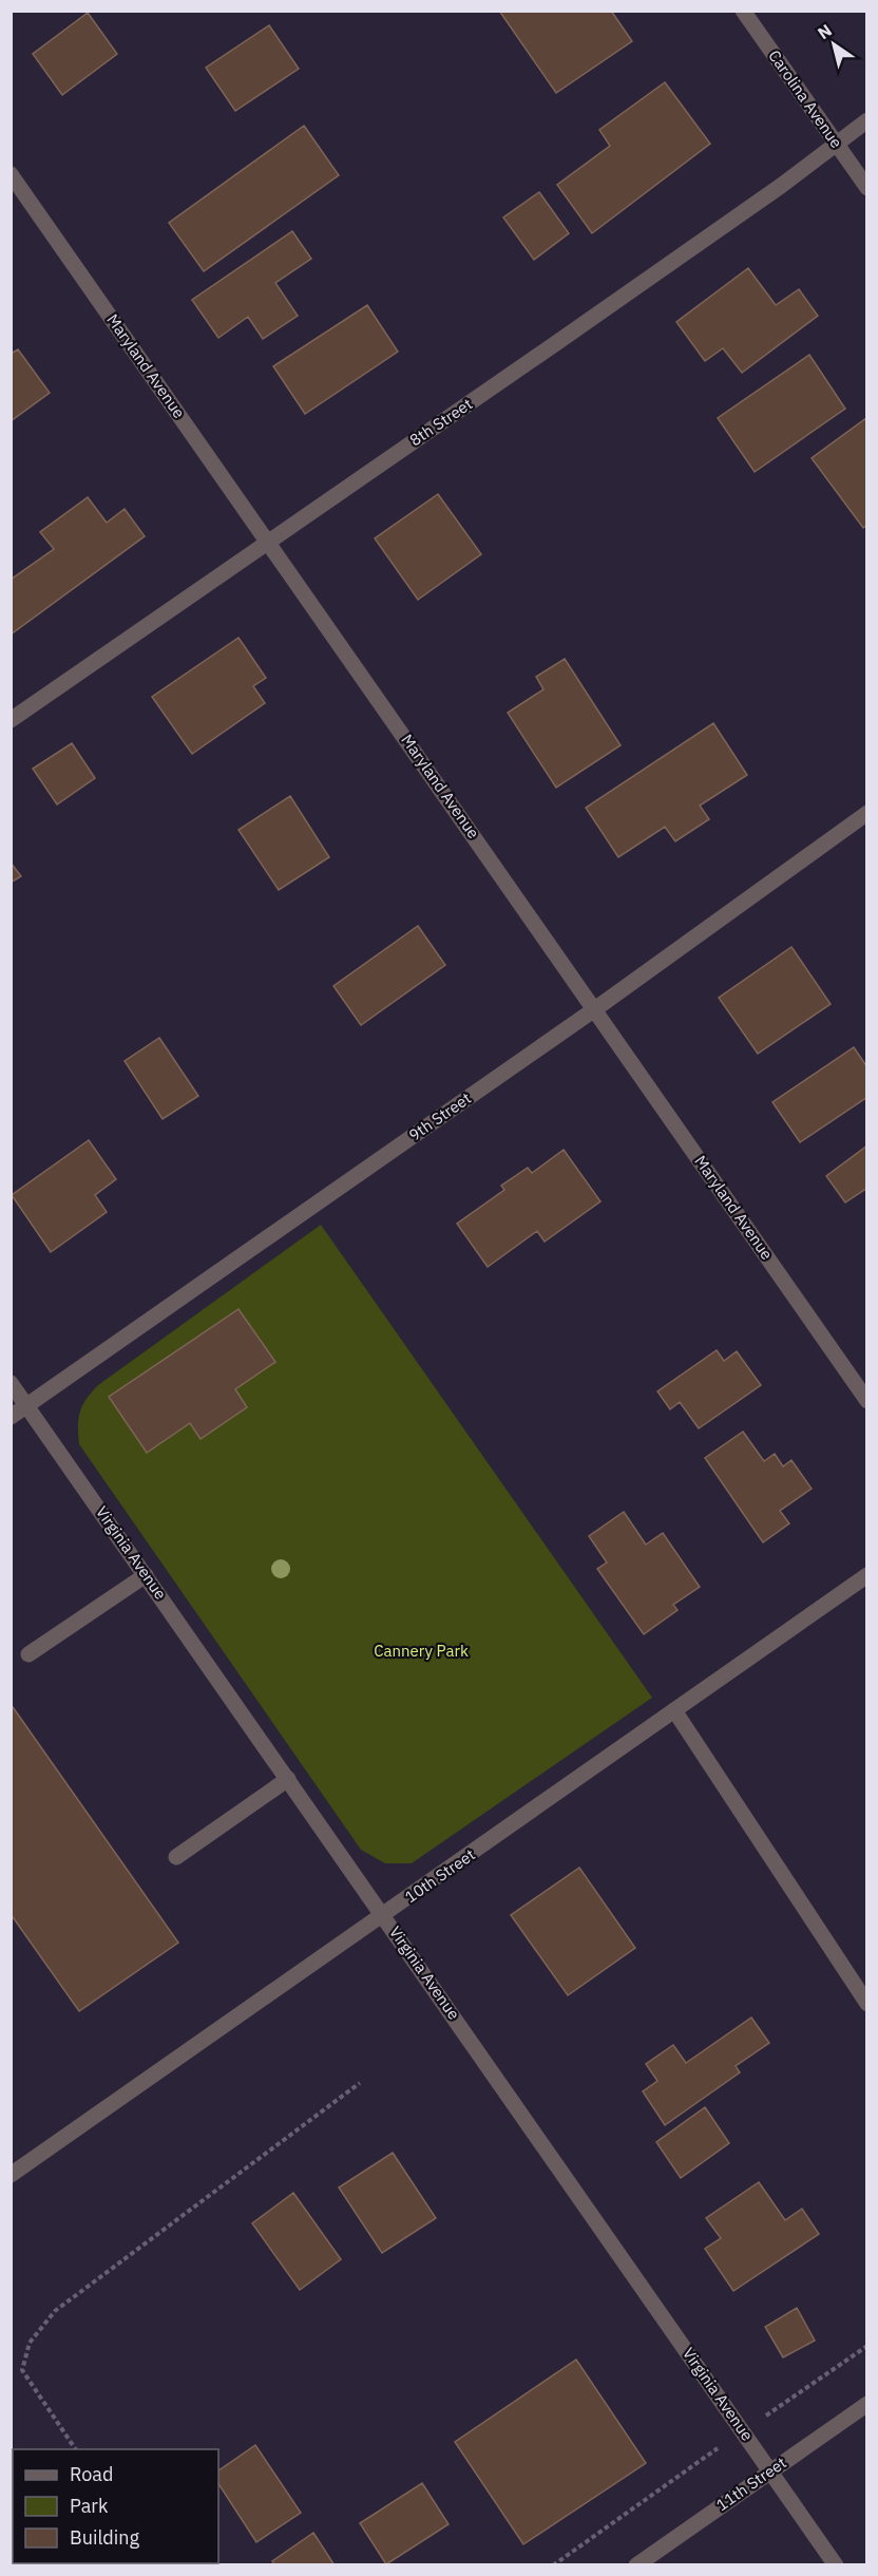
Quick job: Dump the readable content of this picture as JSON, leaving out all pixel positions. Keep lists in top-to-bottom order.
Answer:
{
  "streets": {
    "street": [
      "Carolina Avenue",
      "Maryland Avenue",
      "8th Street",
      "9th Street",
      "Virginia Avenue",
      "10th Street",
      "11th Street"
    ]
  },
  "crossings": [
    ["Carolina Avenue", "8th Street"],
    ["Maryland Avenue", "8th Street"],
    ["Maryland Avenue", "9th Street"],
    ["9th Street", "Virginia Avenue"],
    ["Virginia Avenue", "10th Street"],
    ["Virginia Avenue", "11th Street"]
  ],
  "parks": ["Cannery Park"],
  "legend": ["Road", "Park", "Building"],
  "north": "top left"
}
